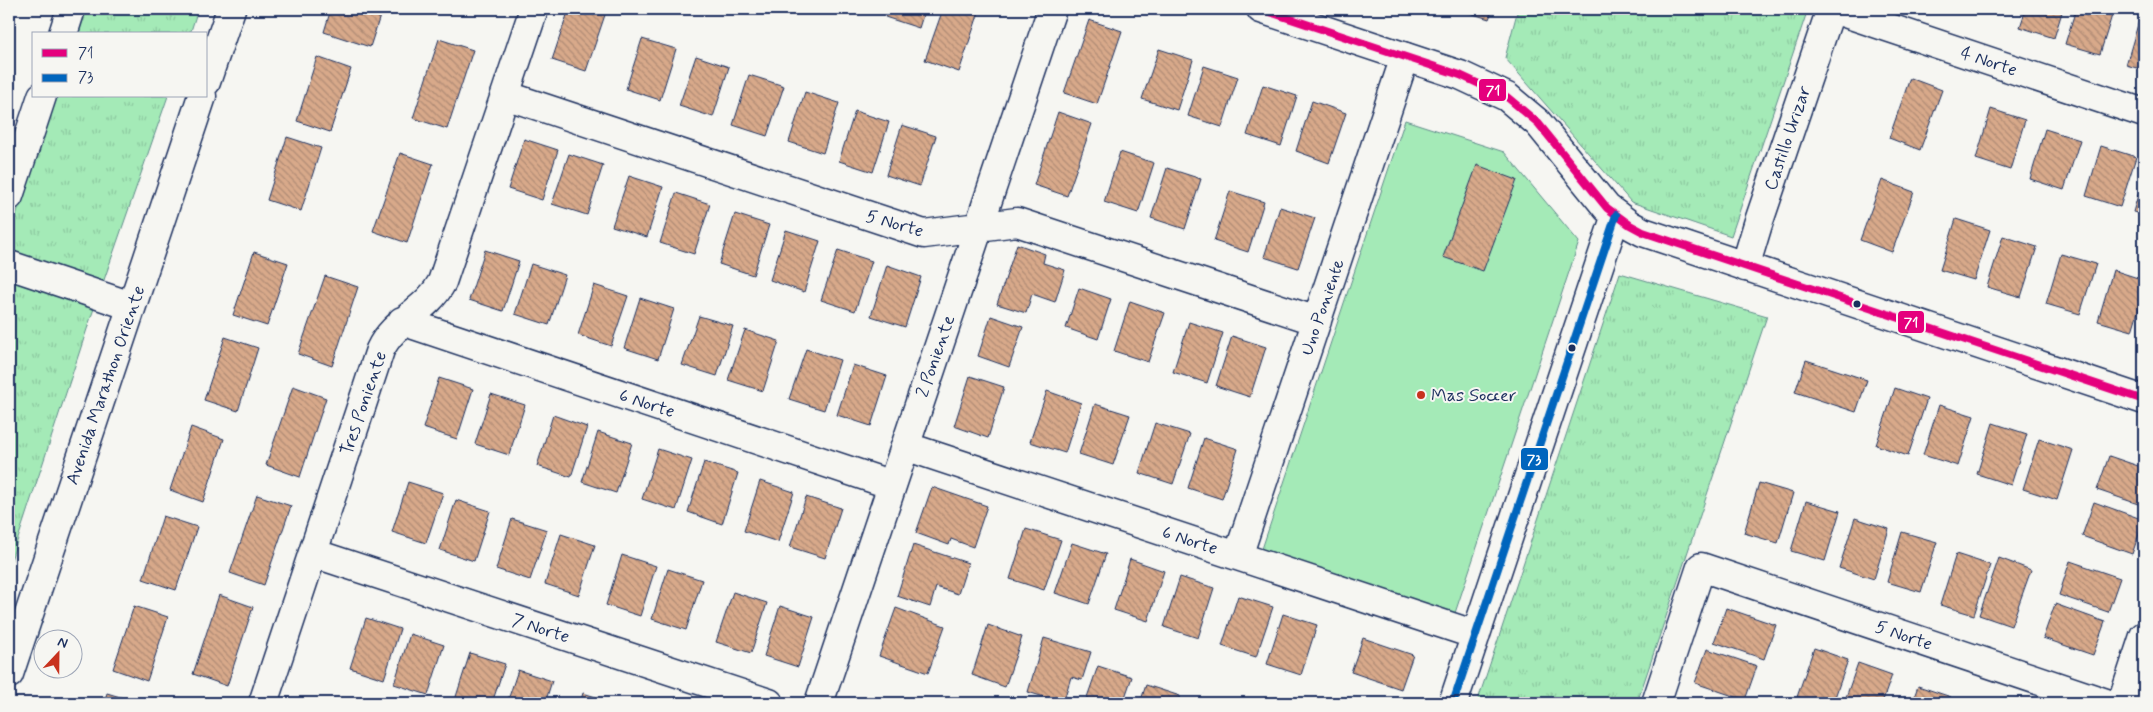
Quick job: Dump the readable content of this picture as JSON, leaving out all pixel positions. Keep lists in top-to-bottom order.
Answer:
{
  "streets": {
    "street": [
      "4 Norte",
      "Castillo Urizar",
      "5 Norte",
      "Uno Poniente",
      "2 Poniente",
      "Avenida Marathon Oriente",
      "Tres Poniente",
      "6 Norte",
      "7 Norte"
    ]
  },
  "crossings": [
    ["4 Norte", "Castillo Urizar"],
    ["5 Norte", "Uno Poniente"],
    ["5 Norte", "2 Poniente"],
    ["5 Norte", "Tres Poniente"],
    ["Uno Poniente", "6 Norte"],
    ["2 Poniente", "6 Norte"],
    ["Tres Poniente", "6 Norte"],
    ["Tres Poniente", "7 Norte"]
  ],
  "places": ["Mas Soccer"],
  "lines": ["transit line 71", "transit line 73"],
  "legend": ["71", "73"],
  "north": "top"
}
